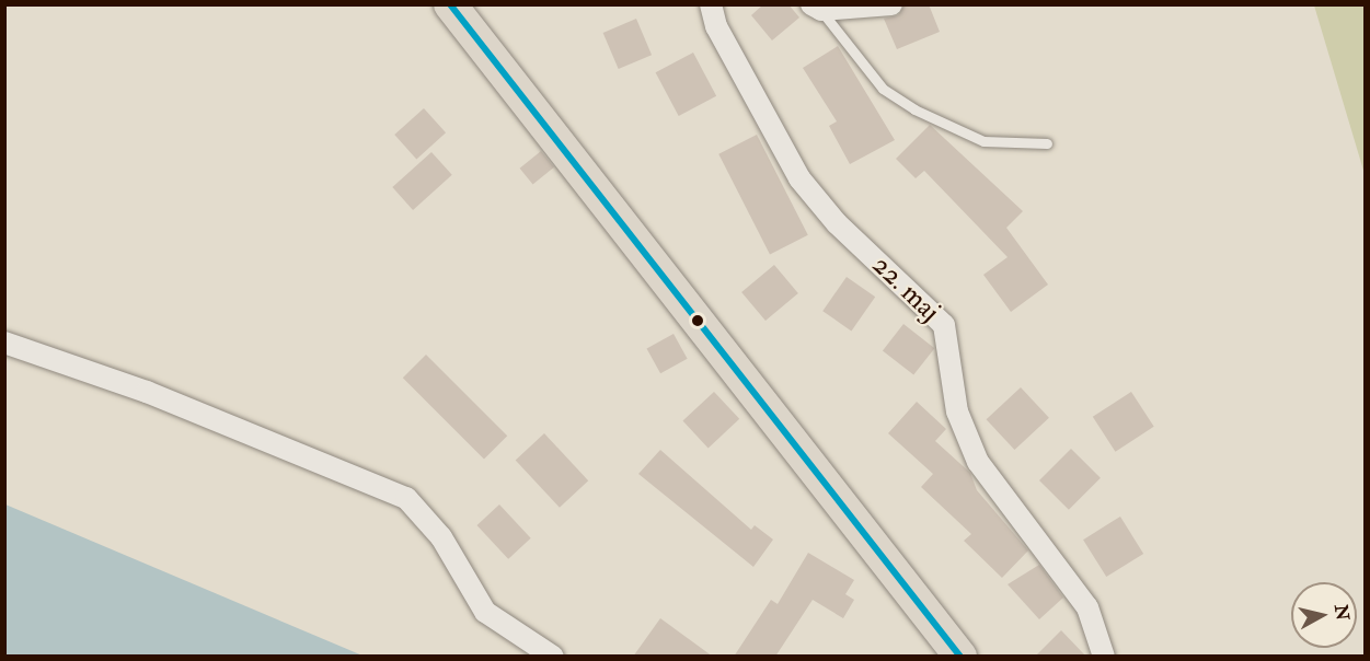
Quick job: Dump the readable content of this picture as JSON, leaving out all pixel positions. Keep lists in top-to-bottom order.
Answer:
{
  "streets": {
    "street": ["22. maj"]
  },
  "north": "right"
}
